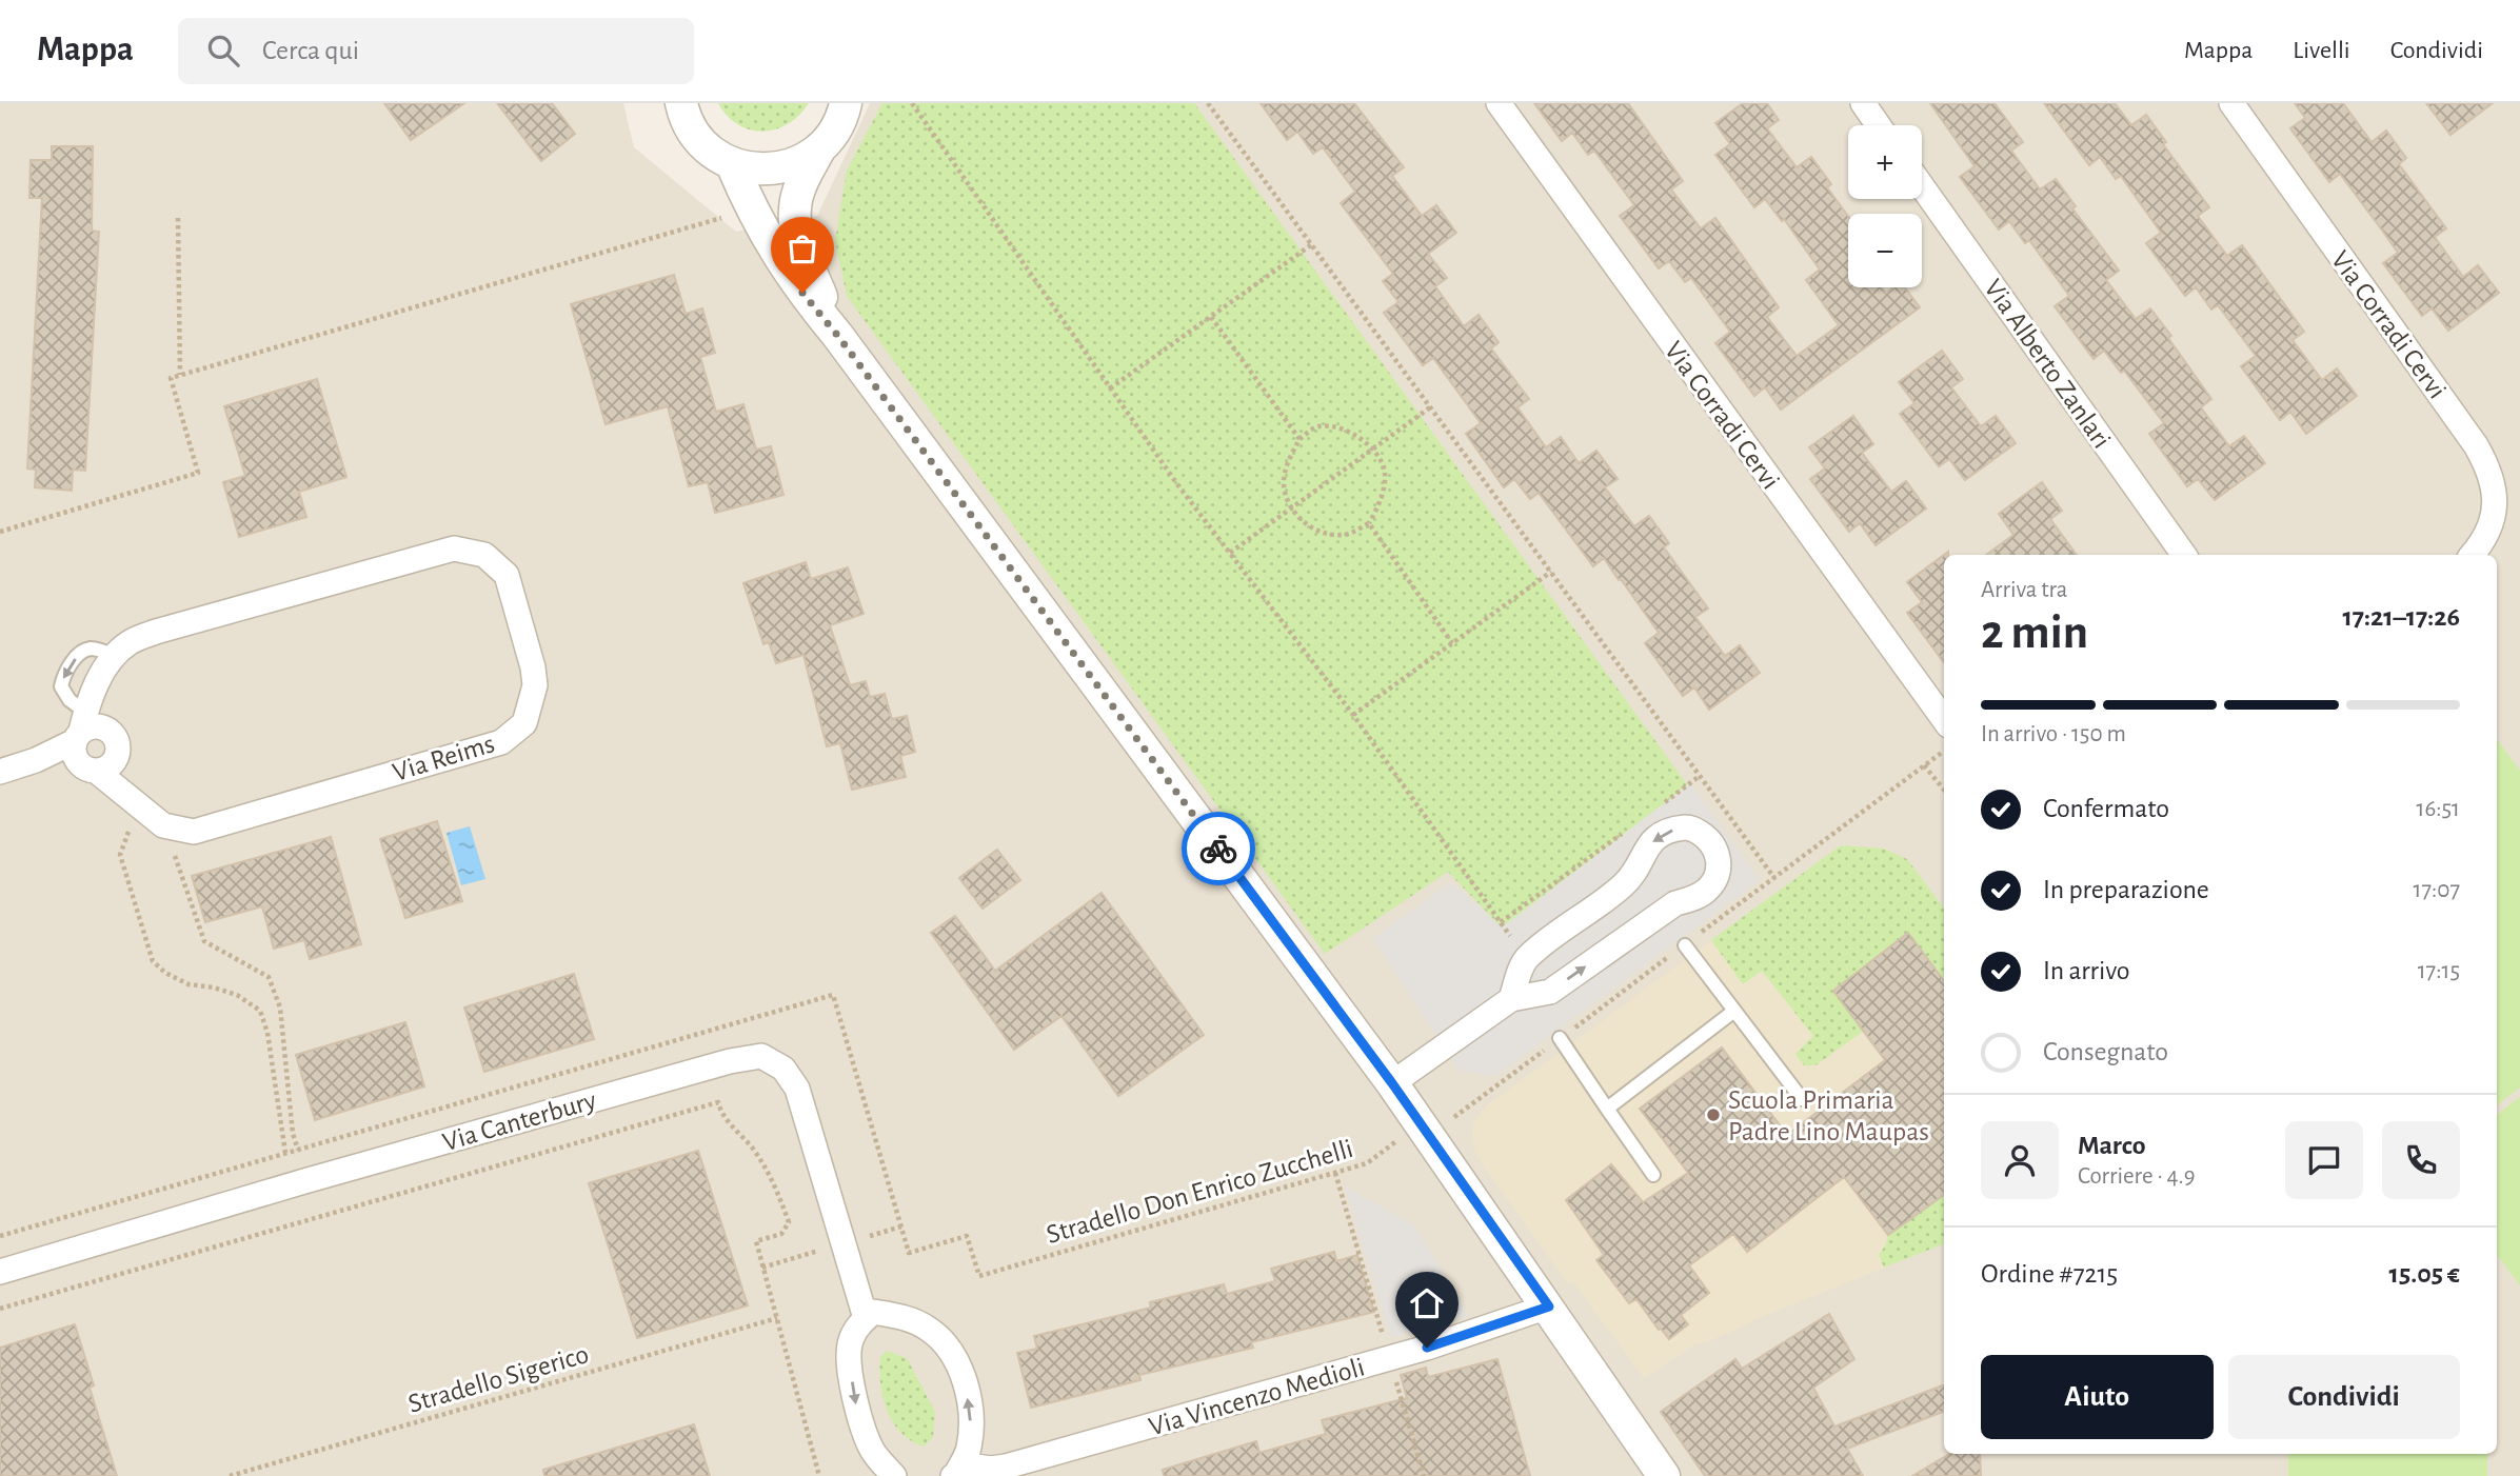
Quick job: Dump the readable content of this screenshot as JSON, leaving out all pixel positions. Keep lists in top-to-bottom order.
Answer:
{
  "streets": {
    "street": [
      "Via Corradi Cervi",
      "Via Alberto Zanlari",
      "Via Reims",
      "Via Canterbury",
      "Via Vincenzo Medioli"
    ],
    "path": ["Stradello Don Enrico Zucchelli", "Stradello Sigerico"]
  },
  "places": ["Scuola Primaria Padre Lino Maupas"],
  "page": {
    "header": "Mappa",
    "search": "Cerca qui",
    "nav": ["Mappa", "Livelli", "Condividi"],
    "map_buttons": ["+", "−"],
    "heading": ["2 min", "Arriva tra", "17:21–17:26"],
    "panel": [
      "Marco",
      "Corriere · 4.9",
      "Ordine #7215",
      "15.05 €"
    ],
    "bar": "In arrivo · 150 m",
    "list": [
      ["Confermato", "16:51"],
      ["In preparazione", "17:07"],
      ["In arrivo", "17:15"],
      "Consegnato"
    ],
    "buttons": ["Aiuto", "Condividi"]
  }
}
